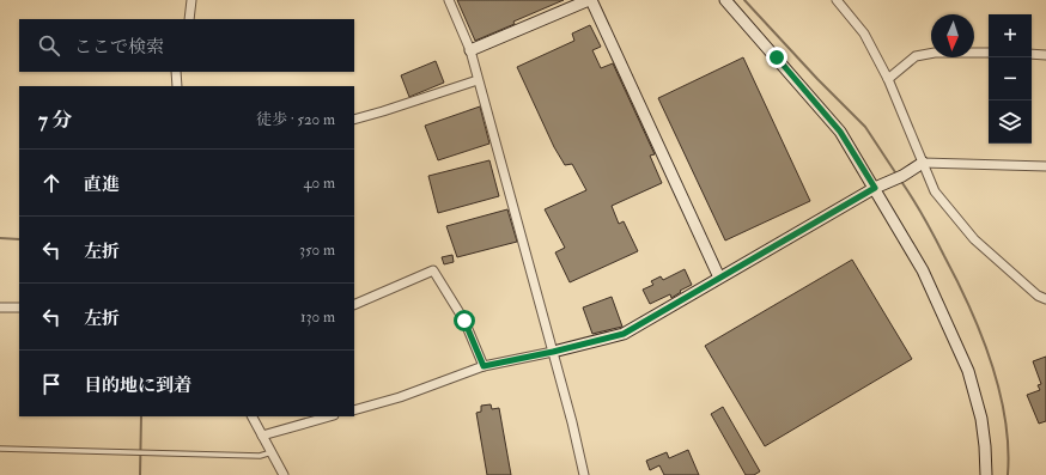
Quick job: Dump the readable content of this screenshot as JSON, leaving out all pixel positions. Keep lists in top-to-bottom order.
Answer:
{
  "north": "bottom",
  "page": {
    "map_buttons": ["+", "−"],
    "search": "ここで検索",
    "heading": ["7 分", "徒歩 · 520 m"],
    "list": [
      ["直進", "40 m"],
      ["左折", "350 m"],
      ["左折", "130 m"],
      "目的地に到着"
    ]
  }
}
